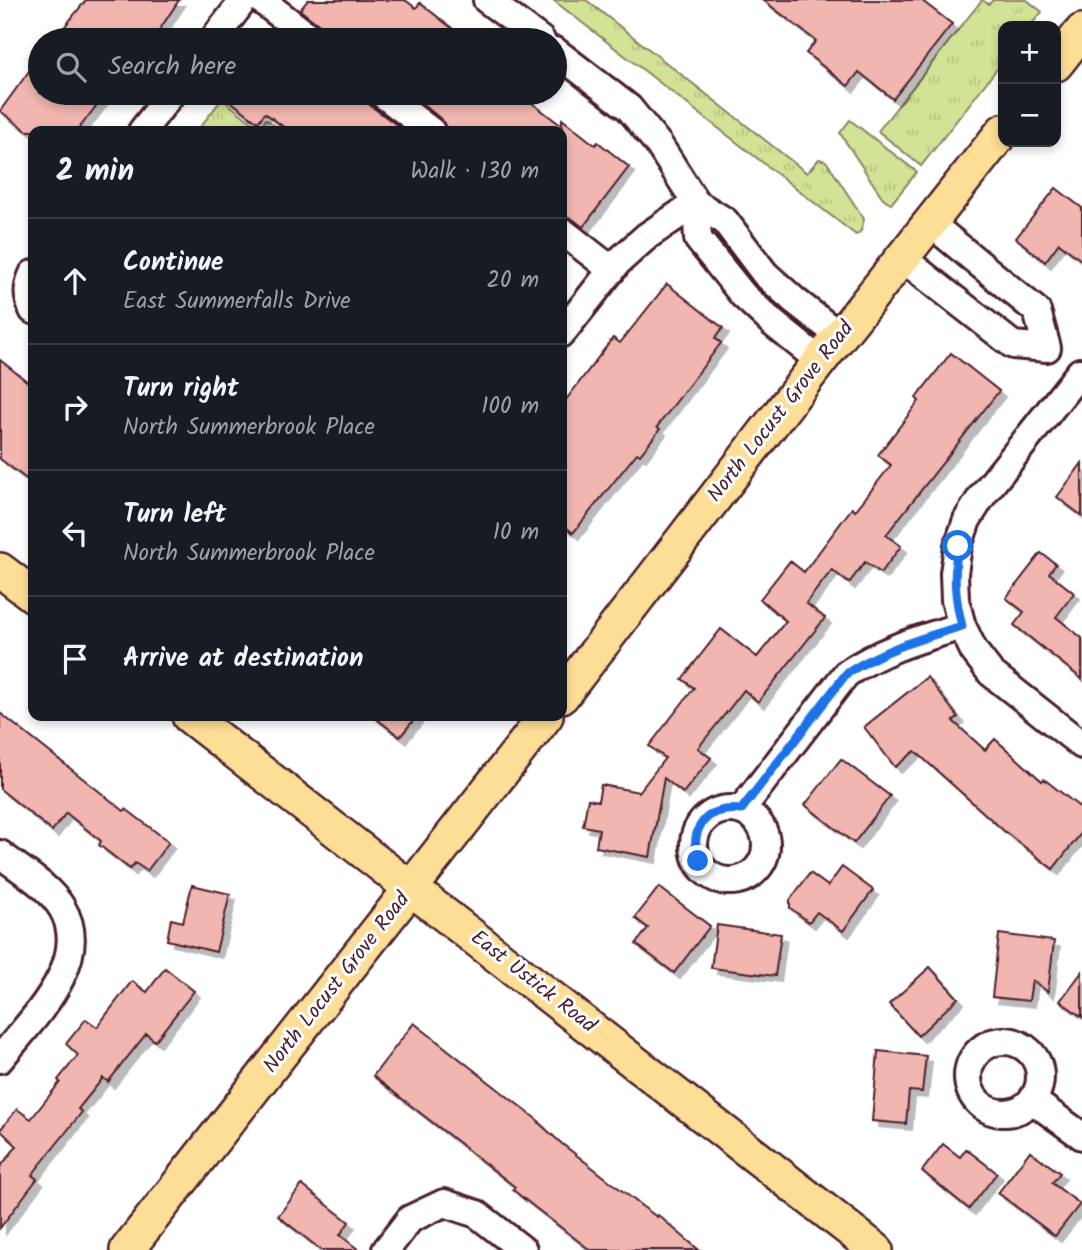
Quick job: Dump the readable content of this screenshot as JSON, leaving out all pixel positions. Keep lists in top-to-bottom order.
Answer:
{
  "streets": {
    "main road": ["North Locust Grove Road", "East Ustick Road"]
  },
  "crossings": [
    ["North Locust Grove Road", "East Ustick Road"]
  ],
  "page": {
    "map_buttons": ["+", "−"],
    "search": "Search here",
    "heading": ["2 min", "Walk · 130 m"],
    "list": [
      ["Continue", "East Summerfalls Drive", "20 m"],
      ["Turn right", "North Summerbrook Place", "100 m"],
      ["Turn left", "North Summerbrook Place", "10 m"],
      "Arrive at destination"
    ]
  }
}
